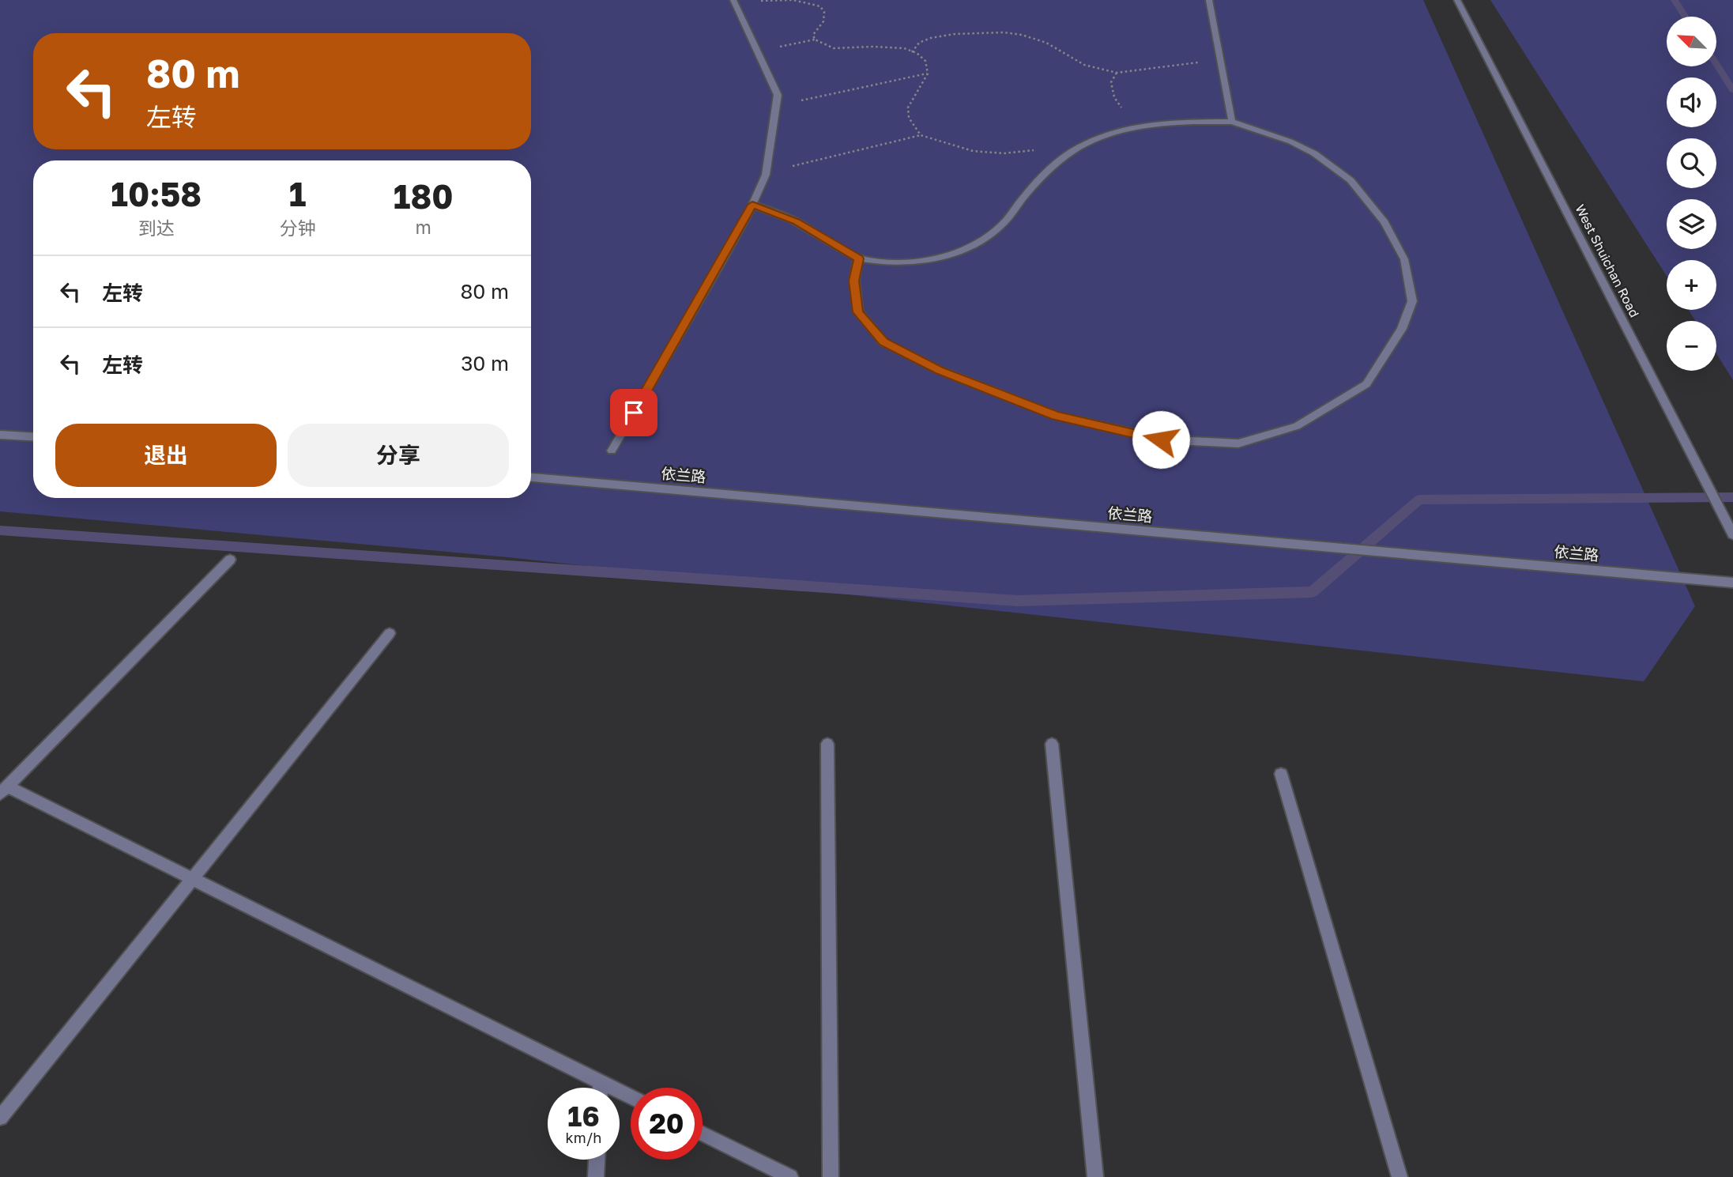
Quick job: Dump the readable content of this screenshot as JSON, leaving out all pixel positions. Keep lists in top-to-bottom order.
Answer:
{
  "streets": {
    "street": ["West Shuichan Road", "依兰路"]
  },
  "north": "top left",
  "page": {
    "map_buttons": ["+", "−"],
    "turn": ["80 m", "左转"],
    "eta": [
      "10:58",
      "到达",
      "1",
      "分钟",
      "180",
      "m"
    ],
    "list": [
      {
        "name": "左转",
        "value": "80 m"
      },
      {
        "name": "左转",
        "value": "30 m"
      }
    ],
    "buttons": ["退出", "分享"],
    "speed": "16 km/h",
    "limit": "20"
  }
}
